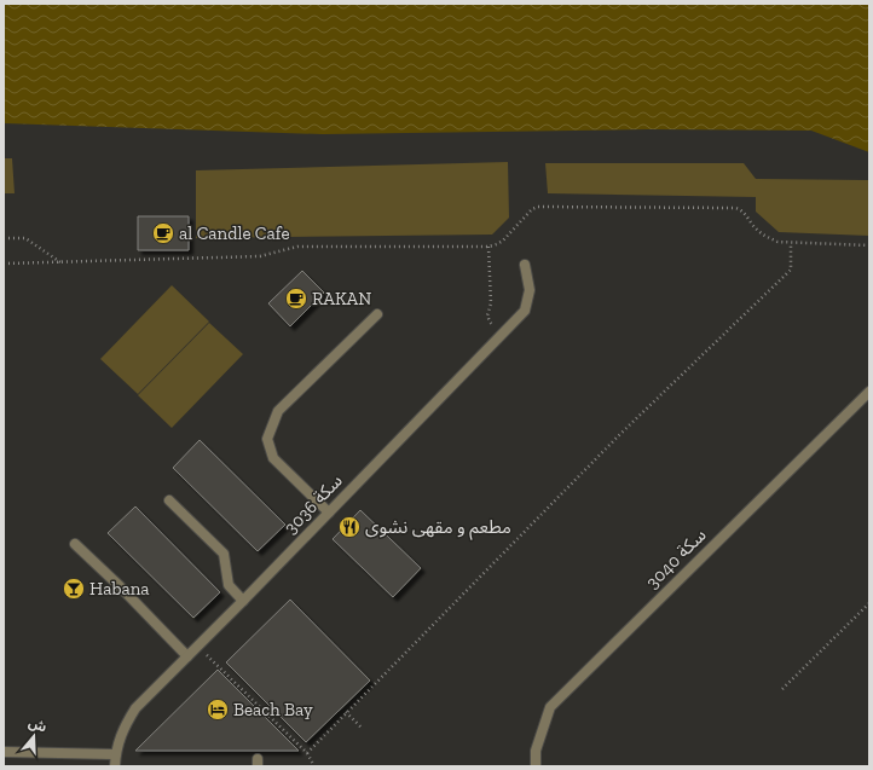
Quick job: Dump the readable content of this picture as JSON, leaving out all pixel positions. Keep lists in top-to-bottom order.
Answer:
{
  "streets": {
    "street": ["سكة 3036", "سكة 3040"]
  },
  "places": {
    "cafe": ["al Candle Cafe", "RAKAN"],
    "restaurant": ["مطعم و مقهى نشوى"],
    "bar": ["Habana"],
    "hotel": ["Beach Bay"]
  },
  "north": "top"
}
